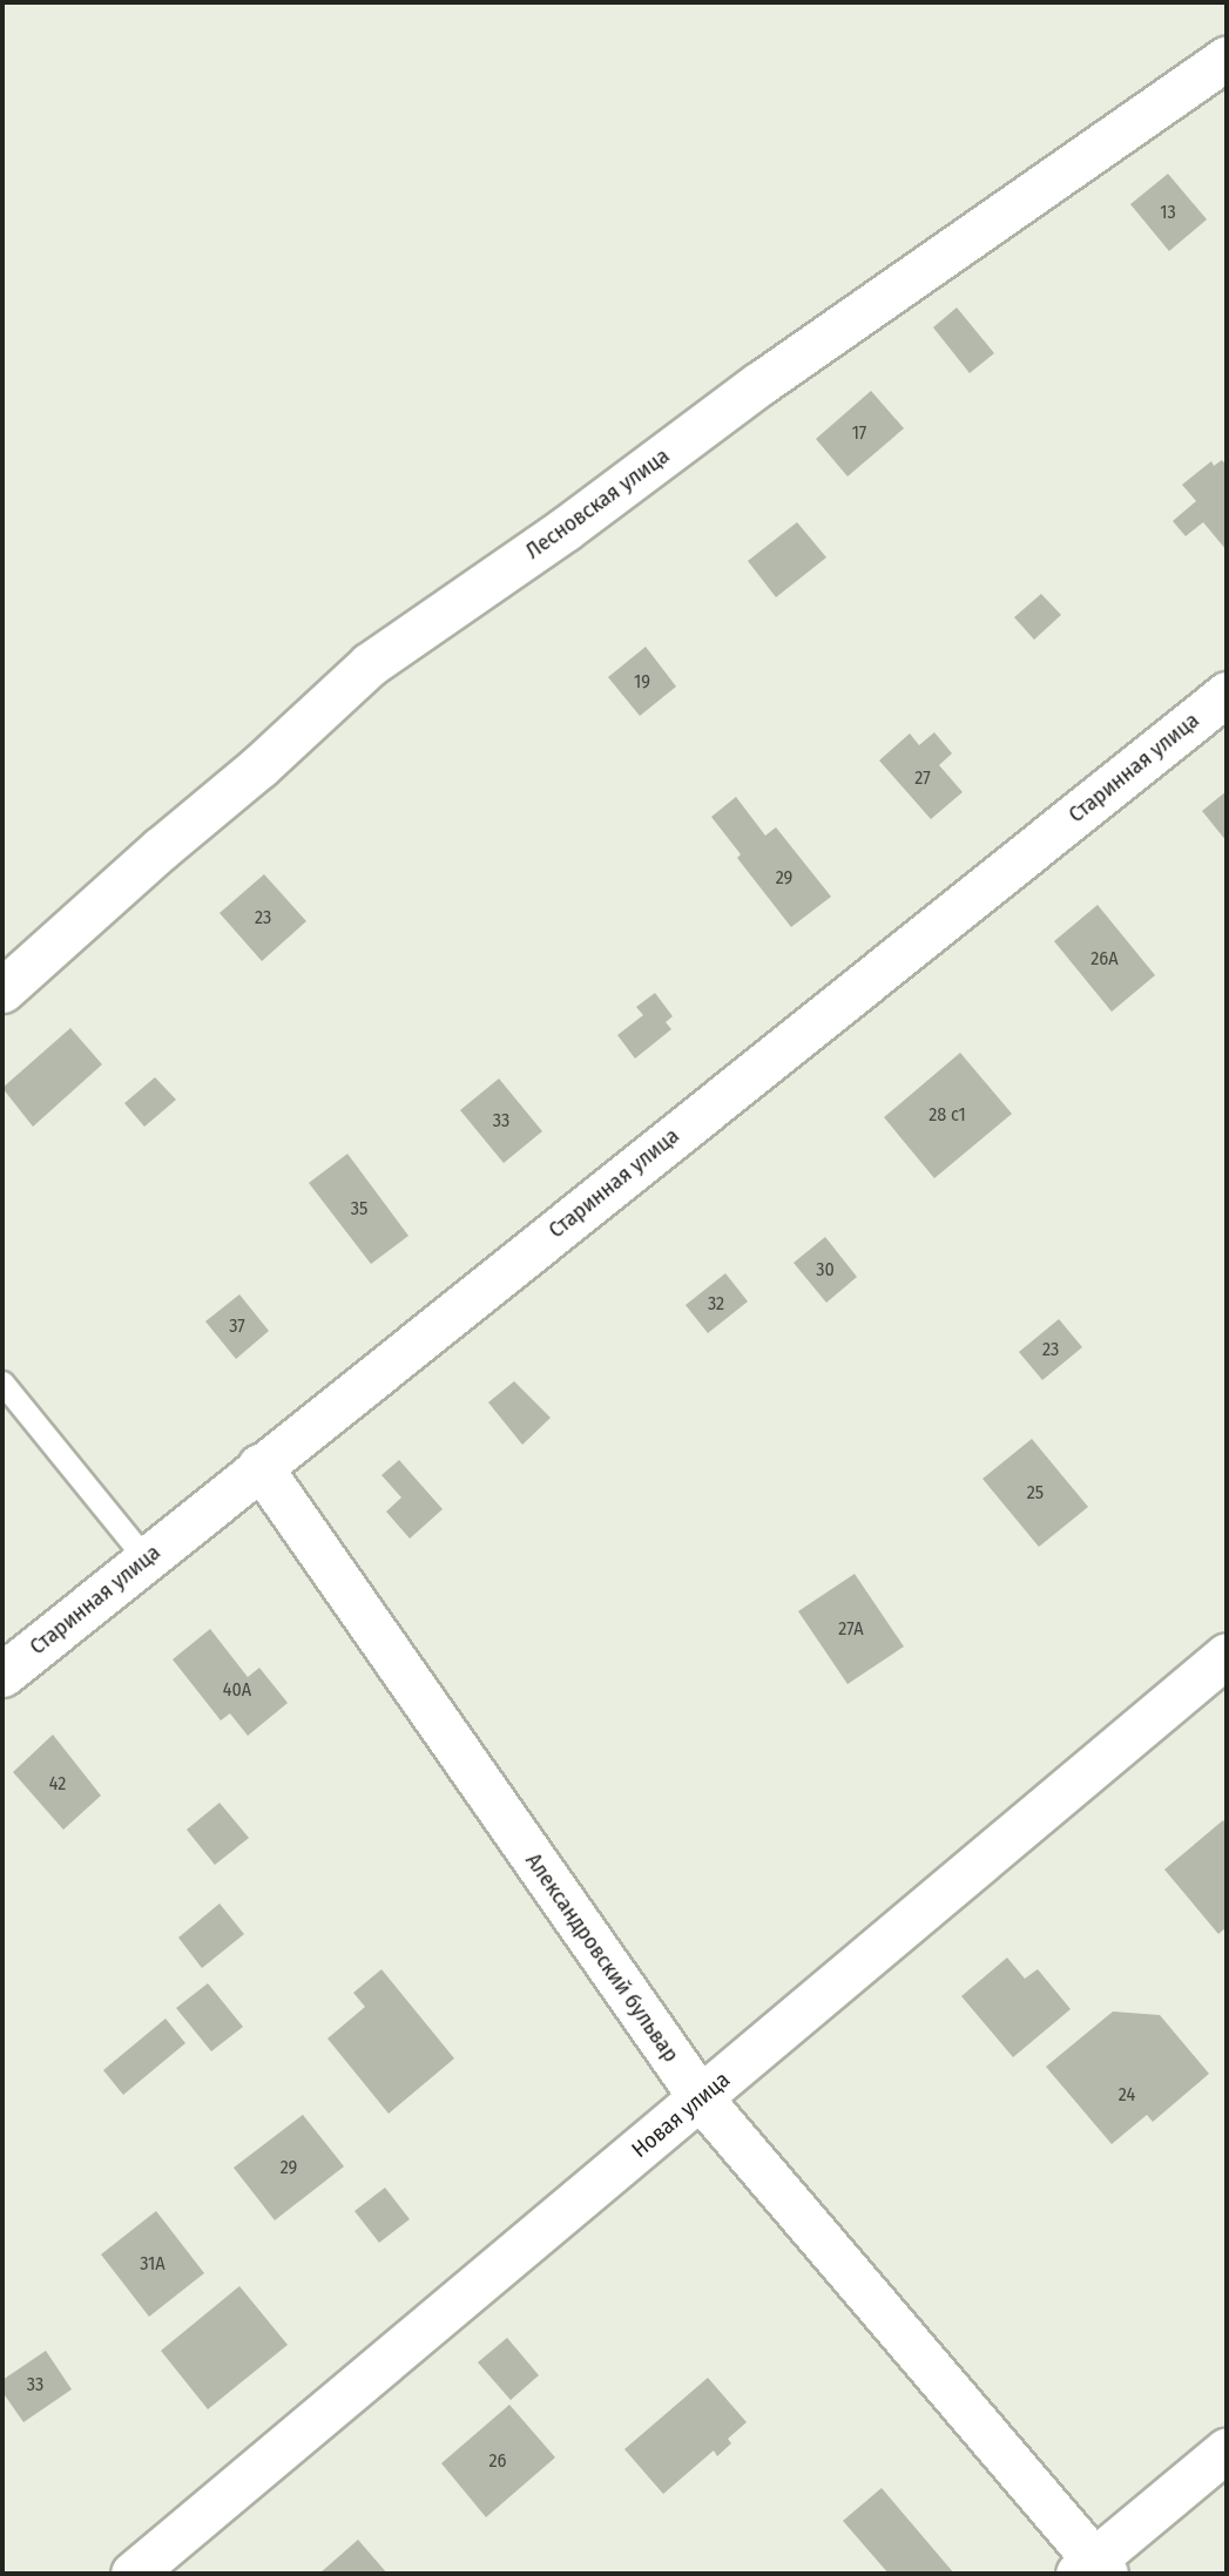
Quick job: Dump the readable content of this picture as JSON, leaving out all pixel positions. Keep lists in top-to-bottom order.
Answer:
{
  "streets": {
    "street": [
      "Лесновская улица",
      "Старинная улица",
      "Александровский бульвар",
      "Новая улица"
    ]
  },
  "crossings": [
    ["Старинная улица", "Александровский бульвар"],
    ["Александровский бульвар", "Новая улица"]
  ],
  "house_numbers": [
    "13",
    "17",
    "19",
    "27",
    "29",
    "23",
    "26А",
    "28 с1",
    "33",
    "35",
    "30",
    "32",
    "37",
    "23",
    "25",
    "27А",
    "40А",
    "42",
    "24",
    "29",
    "31А",
    "33",
    "26"
  ]
}
